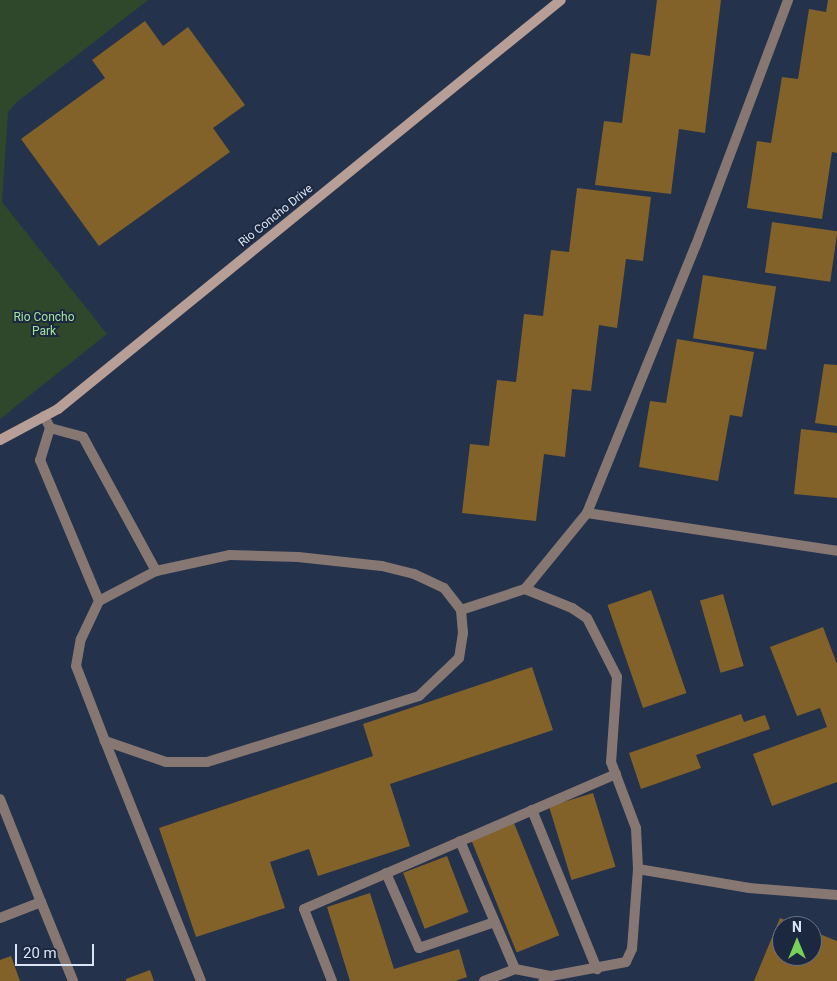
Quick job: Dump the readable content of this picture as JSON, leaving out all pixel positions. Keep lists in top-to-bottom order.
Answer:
{
  "streets": {
    "street": ["Rio Concho Drive"]
  },
  "parks": ["Rio Concho Park"],
  "scale_bar": "20 m",
  "north": "top"
}
